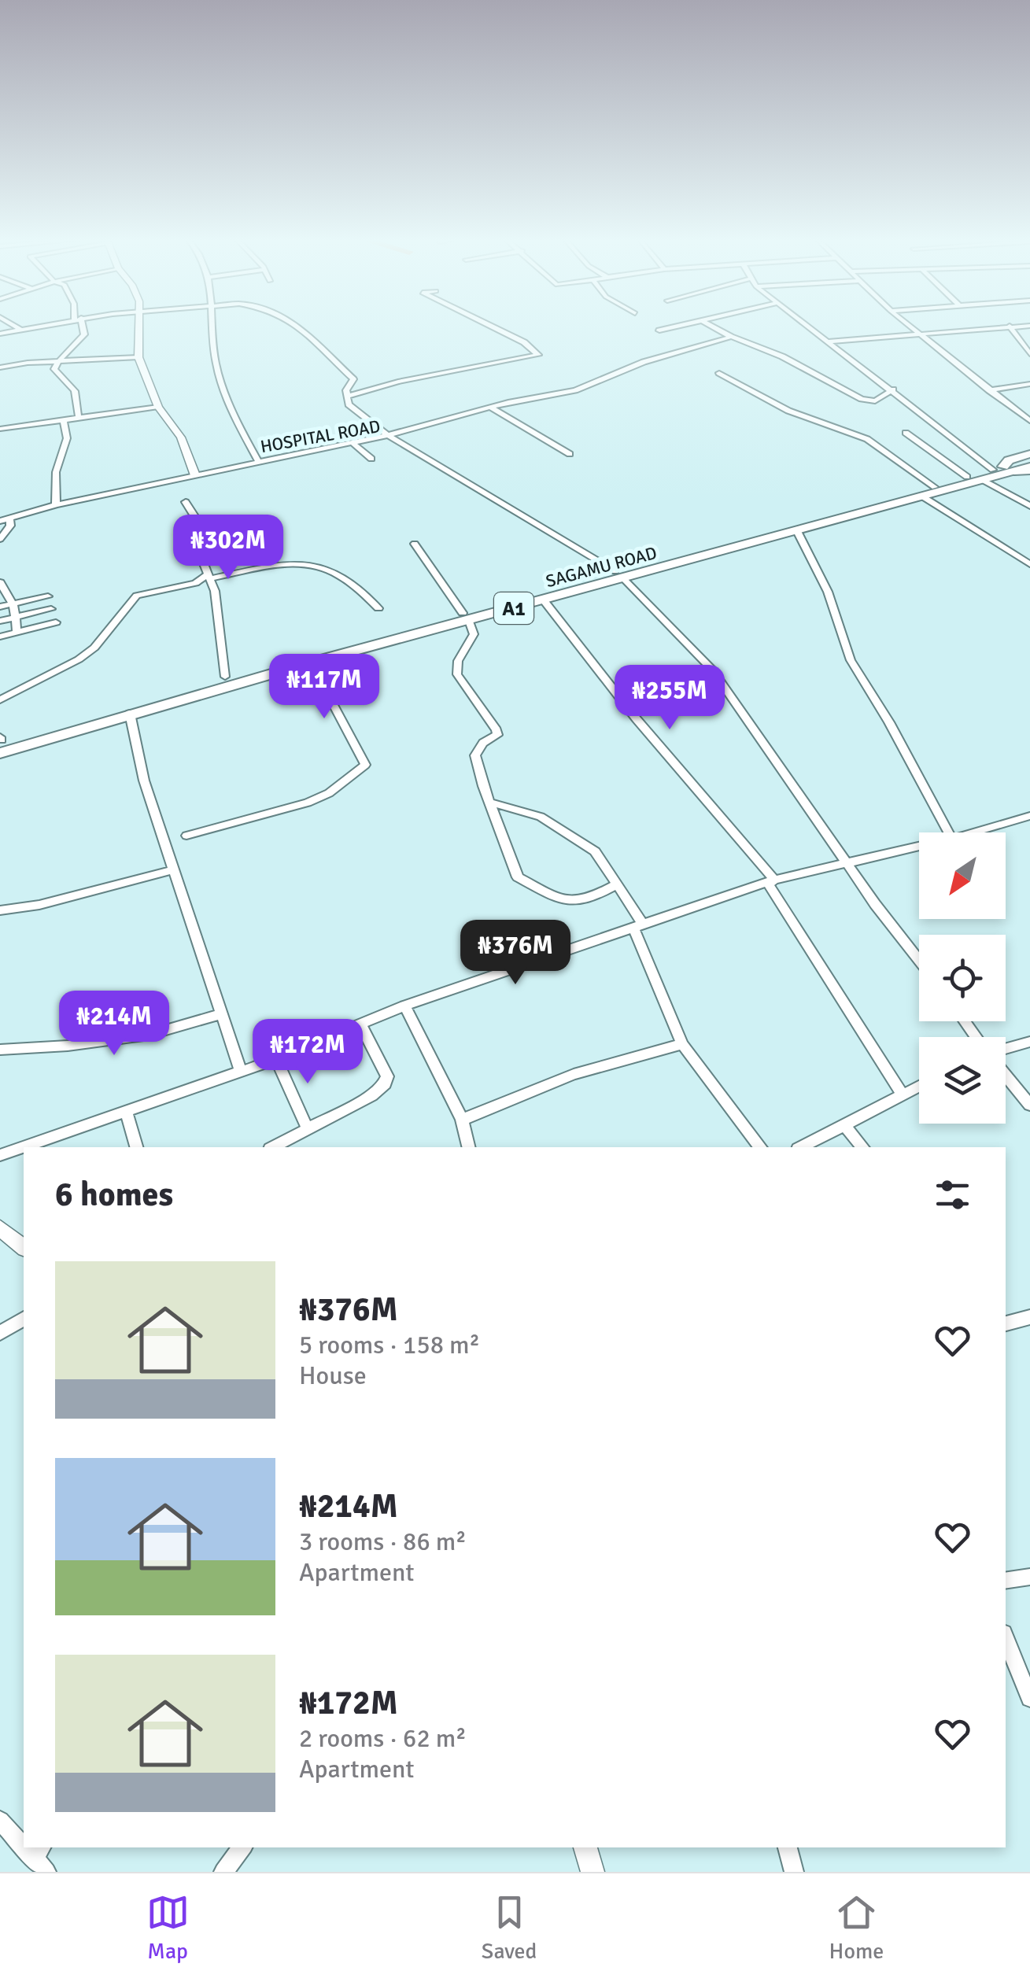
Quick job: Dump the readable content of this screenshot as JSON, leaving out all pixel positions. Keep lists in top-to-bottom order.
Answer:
{
  "streets": {
    "highway": ["SAGAMU ROAD", "A1"],
    "street": ["HOSPITAL ROAD"]
  },
  "crossings": [
    ["HOSPITAL ROAD", "SAGAMU ROAD"]
  ],
  "north": "bottom left",
  "page": {
    "price": [
      "₦302M",
      "₦117M",
      "₦255M",
      "₦376M",
      "₦214M",
      "₦172M"
    ],
    "heading": "6 homes",
    "list": [
      {
        "name": "₦376M",
        "note": "5 rooms · 158 m² · House"
      },
      {
        "name": "₦214M",
        "note": "3 rooms · 86 m² · Apartment"
      },
      {
        "name": "₦172M",
        "note": "2 rooms · 62 m² · Apartment"
      }
    ],
    "tabs": ["Map", "Saved", "Home"]
  }
}
